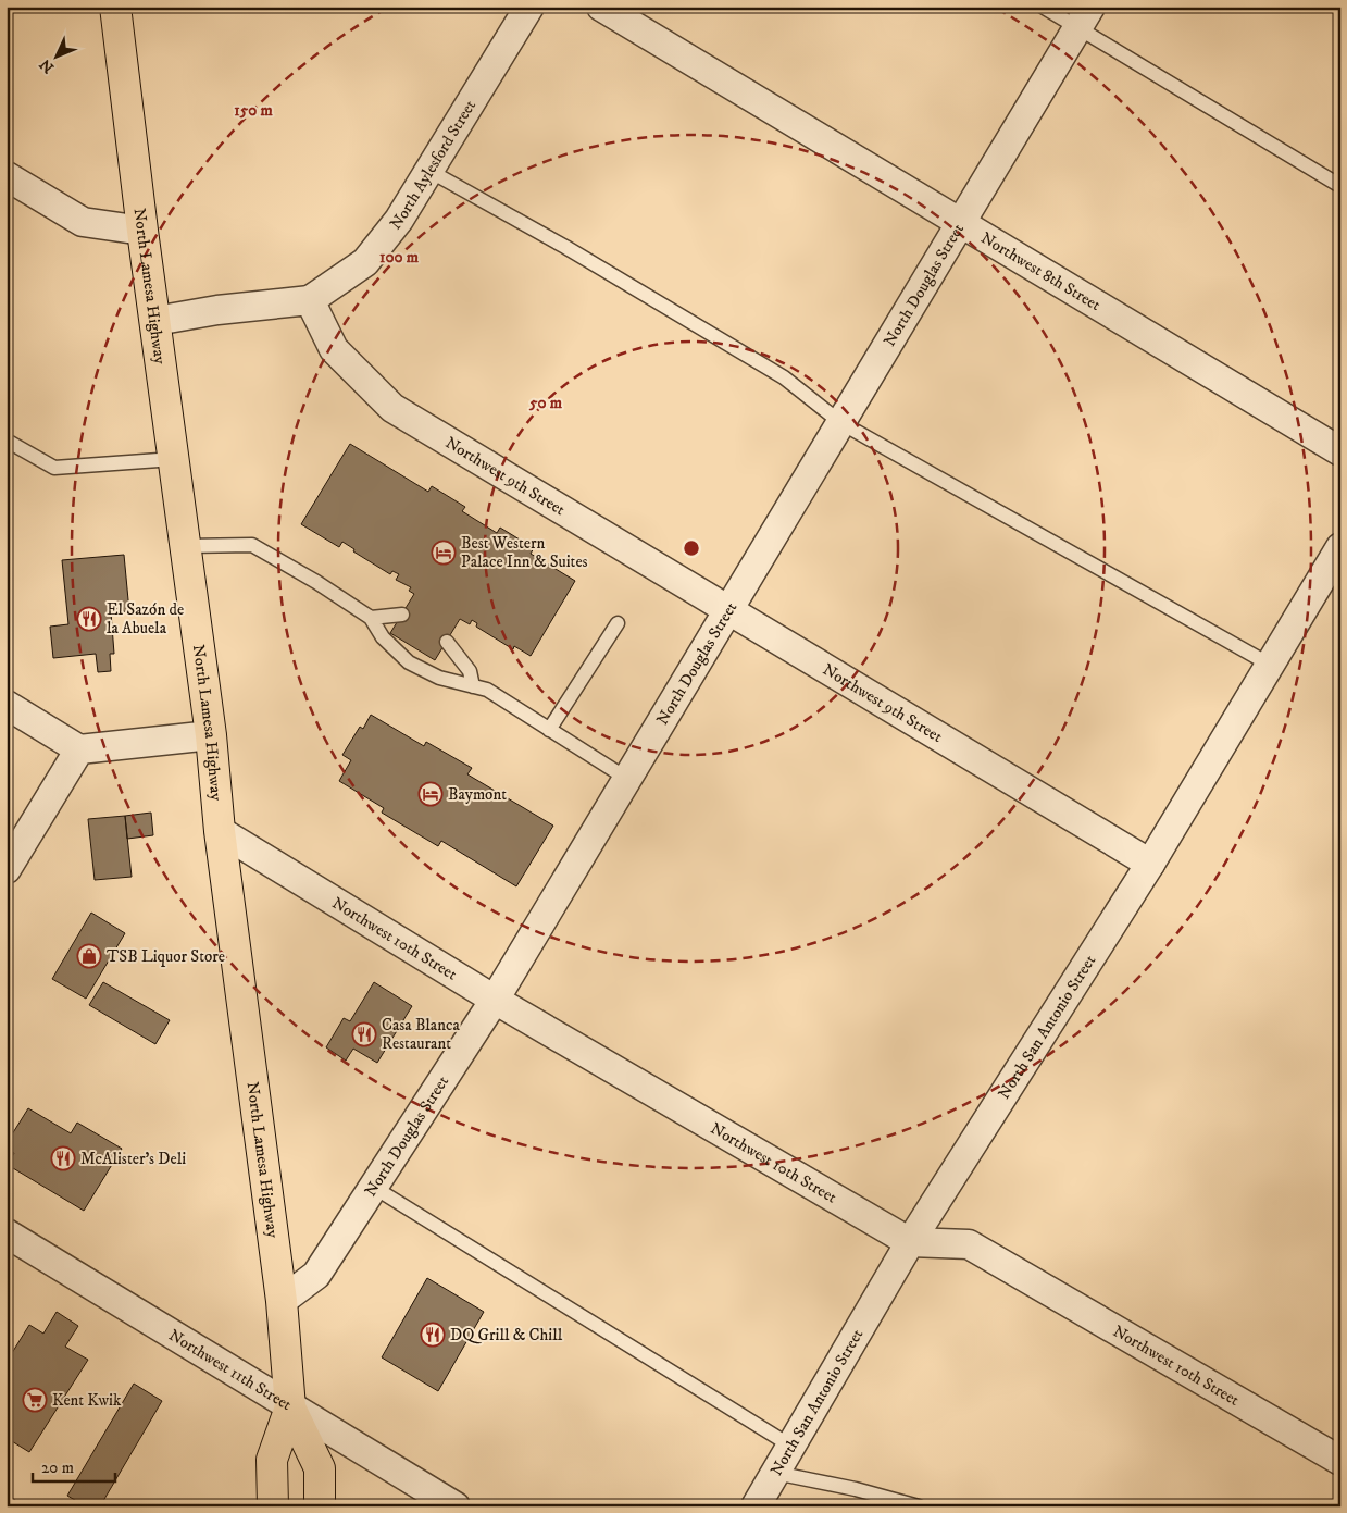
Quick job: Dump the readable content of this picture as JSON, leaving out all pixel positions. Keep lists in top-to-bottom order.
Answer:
{
  "streets": {
    "main road": ["North Lamesa Highway"],
    "street": [
      "North Aylesford Street",
      "Northwest 8th Street",
      "North Douglas Street",
      "Northwest 9th Street",
      "Northwest 10th Street",
      "North San Antonio Street",
      "Northwest 11th Street"
    ]
  },
  "crossings": [
    ["North Aylesford Street", "Northwest 9th Street"],
    ["Northwest 8th Street", "North Douglas Street"],
    ["North Douglas Street", "North Lamesa Highway"],
    ["North Douglas Street", "Northwest 9th Street"],
    ["North Douglas Street", "Northwest 10th Street"],
    ["North Lamesa Highway", "Northwest 10th Street"],
    ["North Lamesa Highway", "Northwest 11th Street"],
    ["Northwest 9th Street", "North San Antonio Street"],
    ["Northwest 10th Street", "North San Antonio Street"]
  ],
  "places": {
    "hotel": ["Best Western Palace Inn & Suites", "Baymont"],
    "restaurant": [
      "El Sazón de la Abuela",
      "Casa Blanca Restaurant",
      "McAlister's Deli",
      "DQ Grill & Chill"
    ],
    "shop": ["TSB Liquor Store"],
    "supermarket": ["Kent Kwik"]
  },
  "scale_bar": "20 m",
  "north": "bottom left",
  "rings": ["150 m", "100 m", "50 m"]
}
